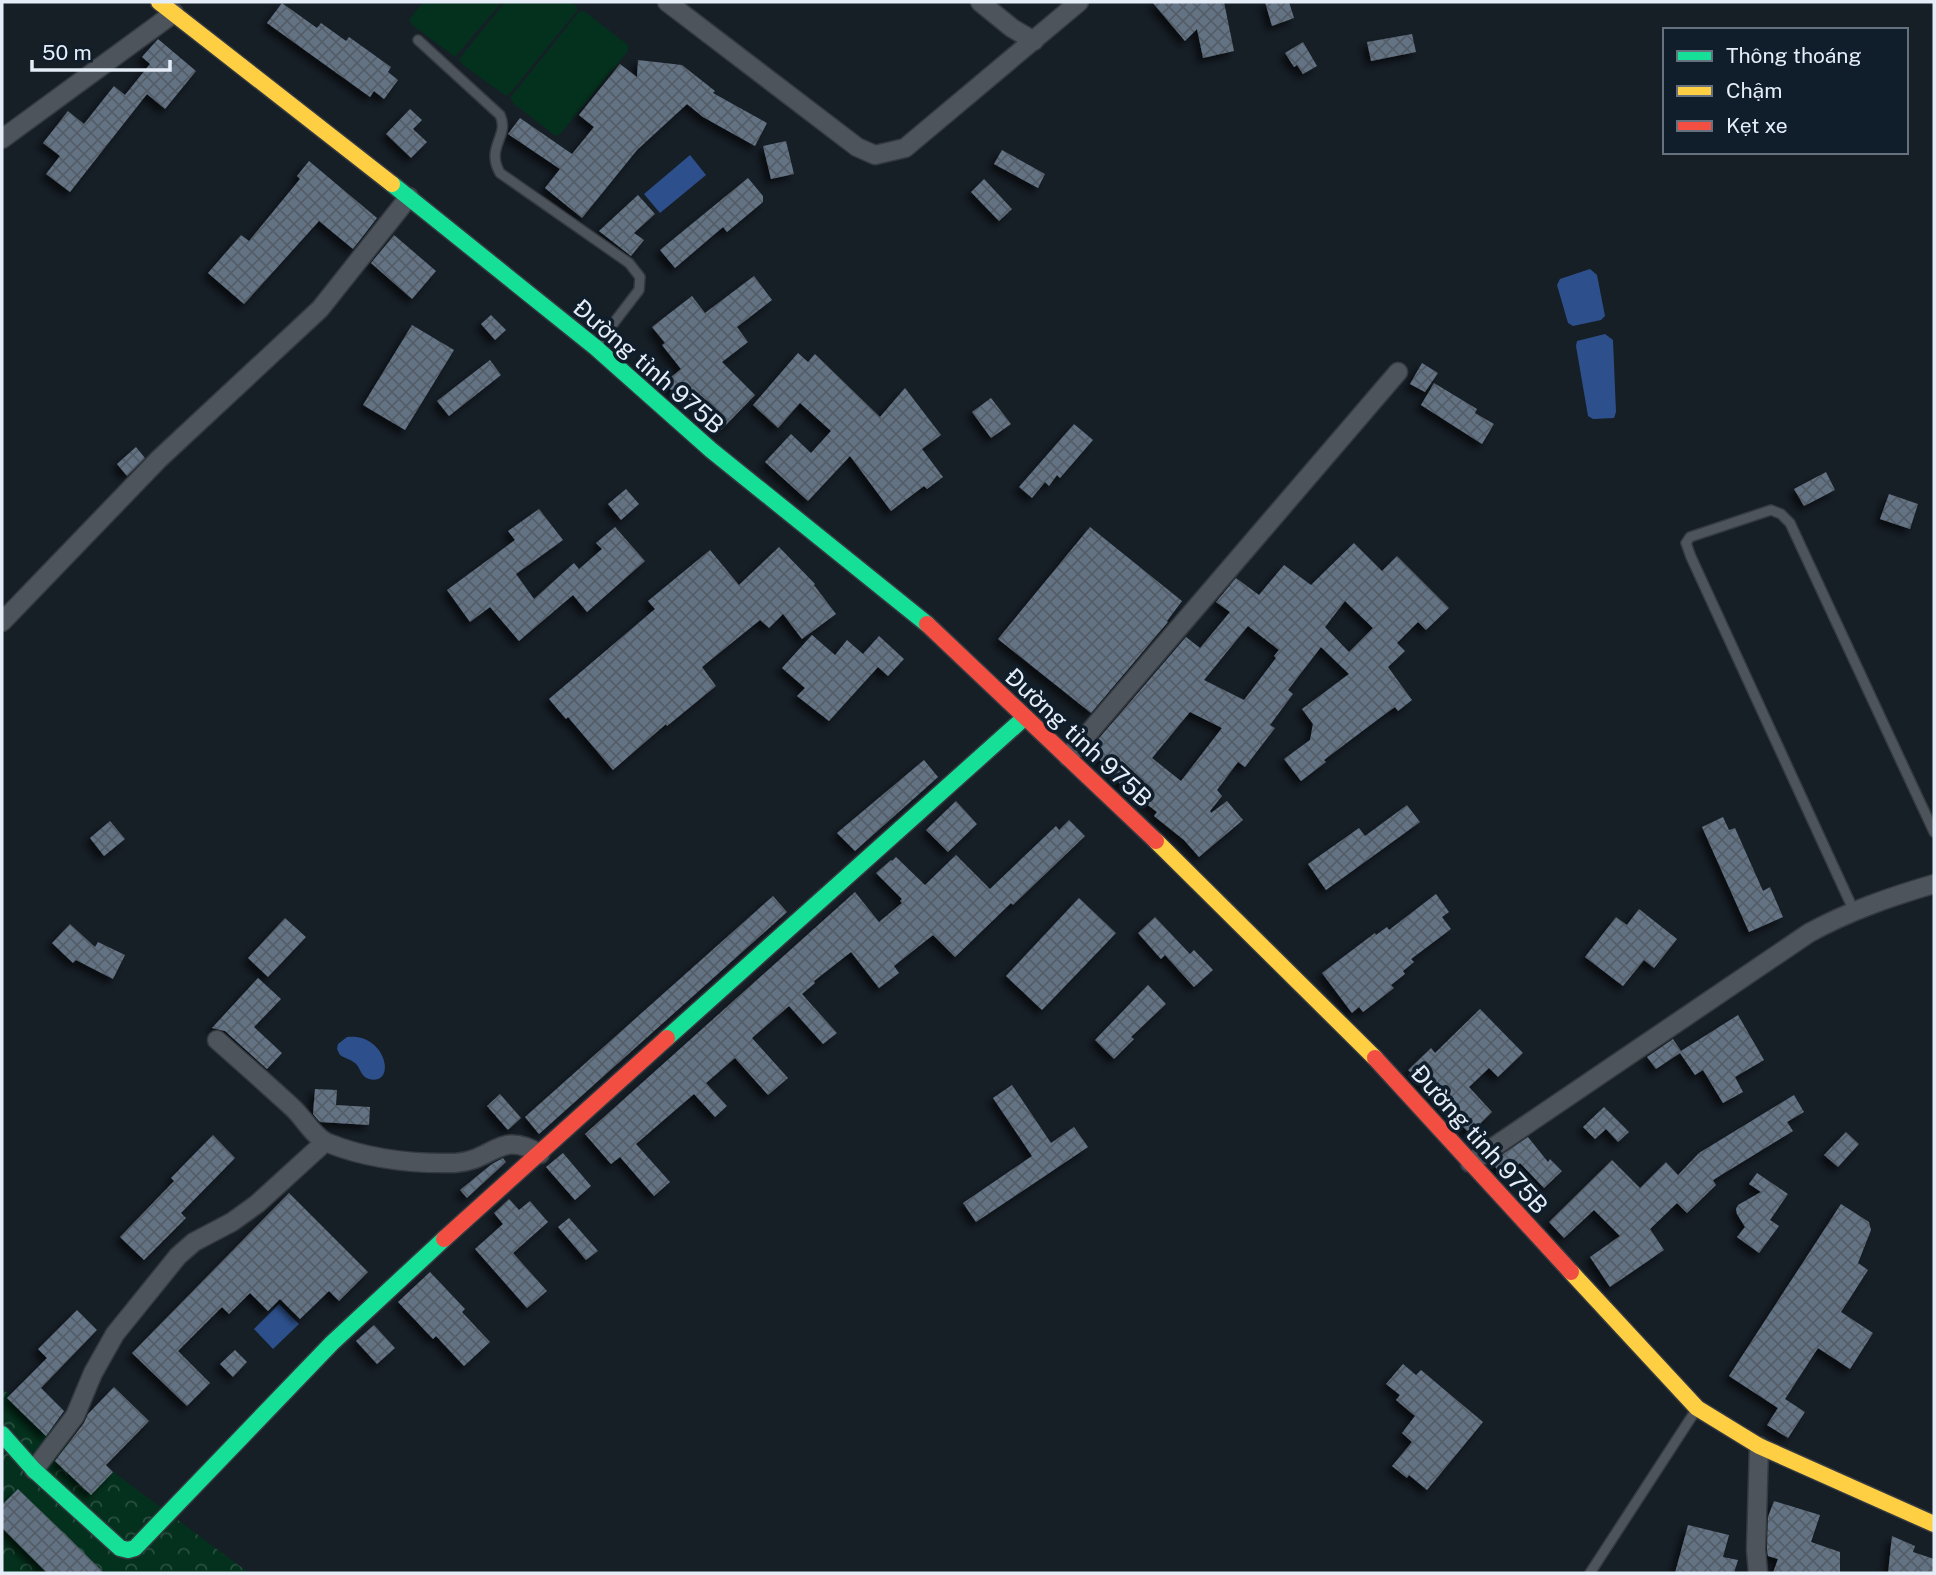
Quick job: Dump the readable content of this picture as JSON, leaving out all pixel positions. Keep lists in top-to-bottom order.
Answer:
{
  "streets": {
    "main road": ["Đường tỉnh 975B"]
  },
  "legend": ["Thông thoáng", "Chậm", "Kẹt xe"],
  "scale_bar": "50 m"
}
